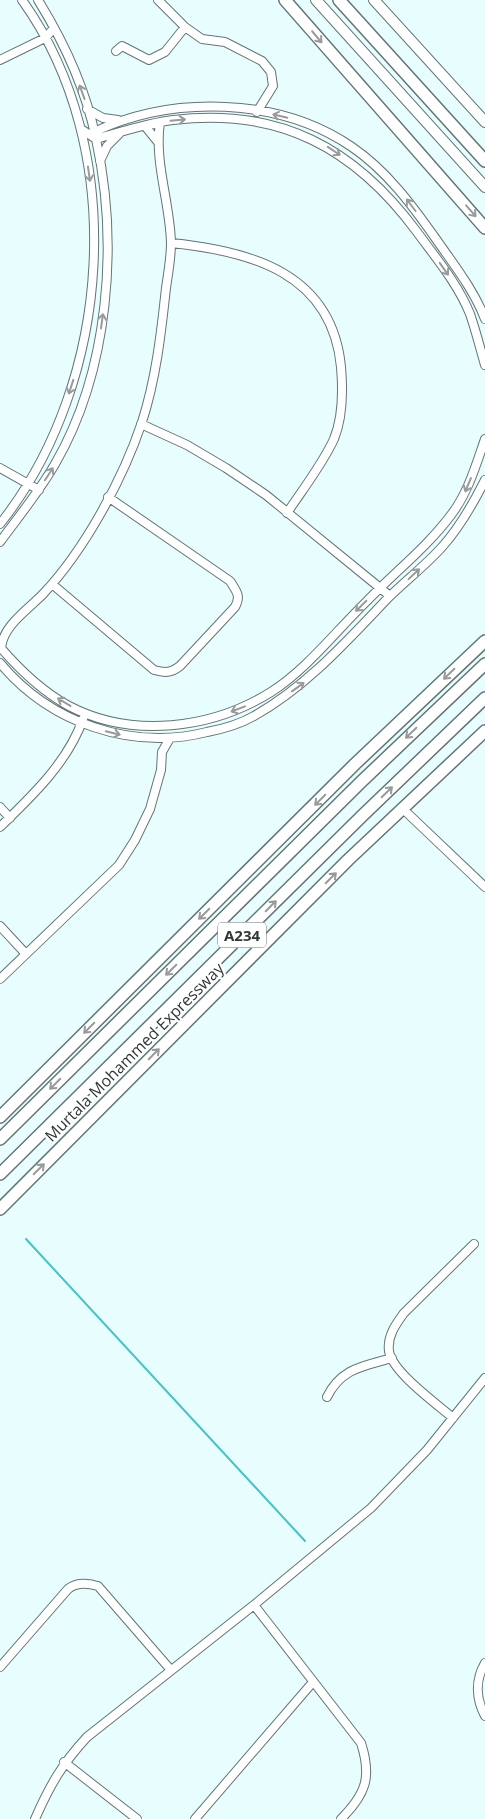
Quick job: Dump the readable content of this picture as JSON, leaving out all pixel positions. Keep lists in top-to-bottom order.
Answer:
{
  "streets": {
    "highway": ["A234", "Murtala Mohammed Expressway"]
  }
}
